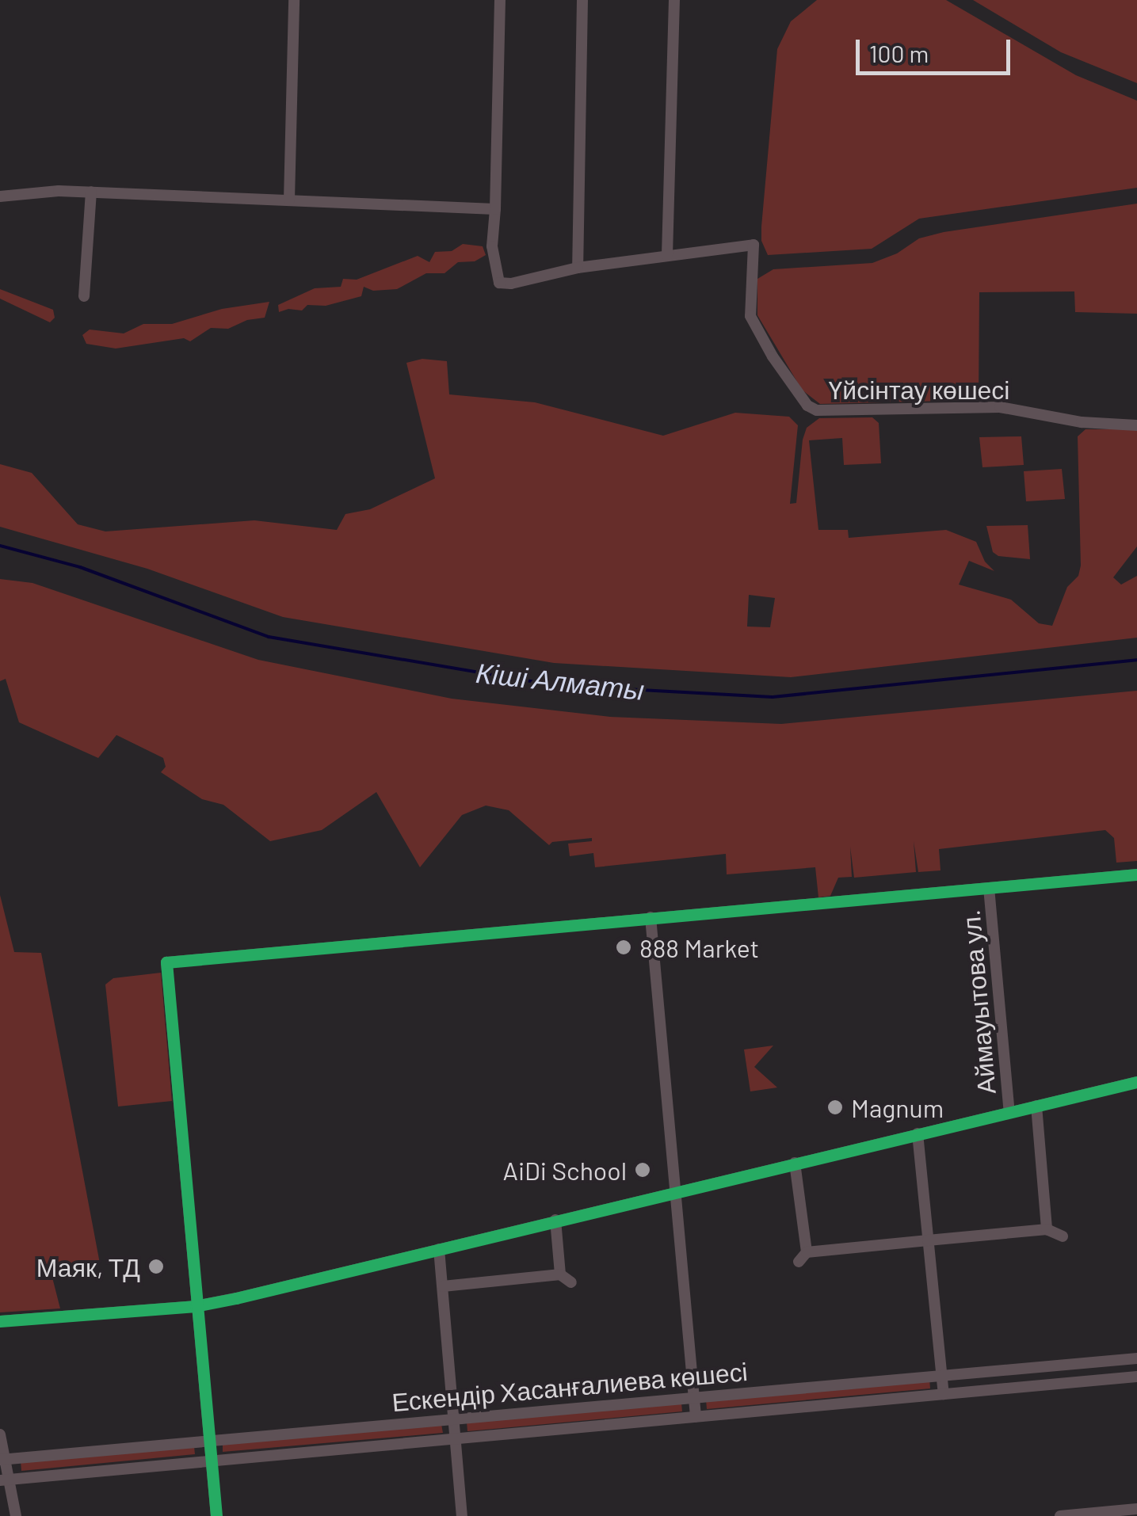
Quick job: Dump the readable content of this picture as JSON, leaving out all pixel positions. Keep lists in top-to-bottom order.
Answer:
{
  "streets": {
    "street": ["Үйсінтау көшесі", "Аймауытова ул.", "Ескендір Хасанғалиева көшесі"]
  },
  "water": ["Кіші Алматы"],
  "places": [
    "888 Market",
    "Magnum",
    "AiDi School",
    "Маяк, ТД"
  ],
  "scale_bar": "100 m"
}
